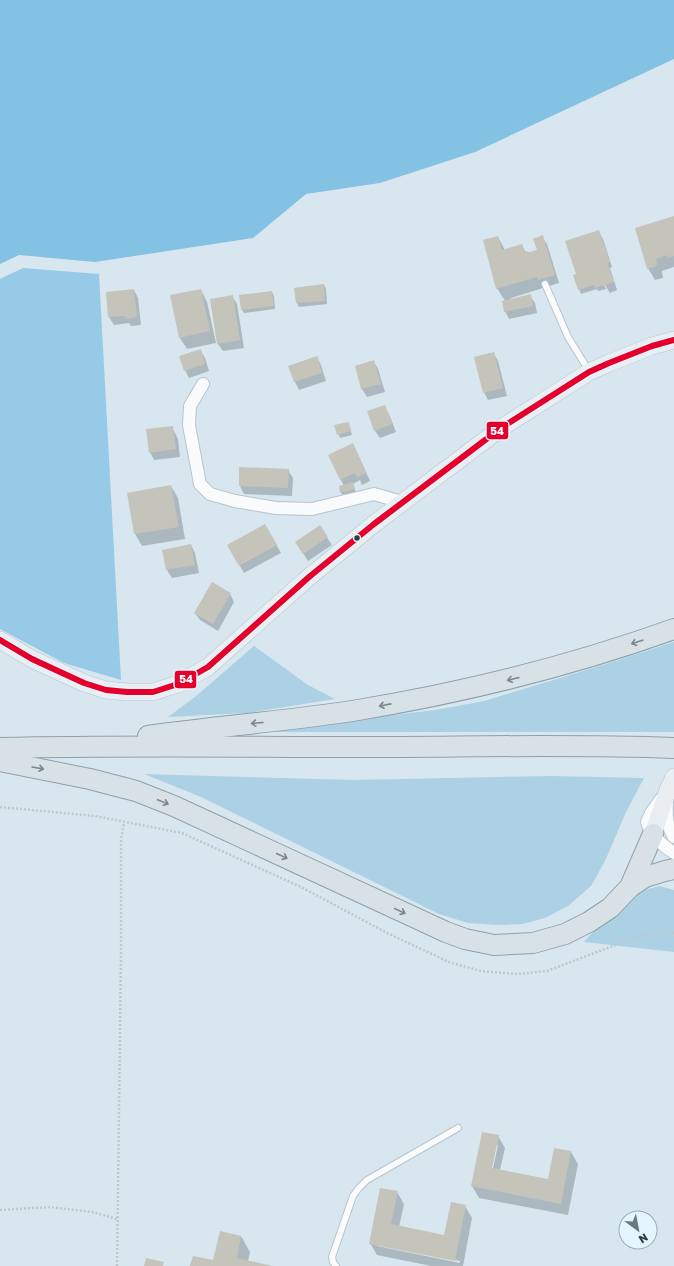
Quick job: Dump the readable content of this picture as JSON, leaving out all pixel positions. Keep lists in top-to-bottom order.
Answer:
{
  "lines": ["transit line 54"],
  "north": "bottom right"
}
